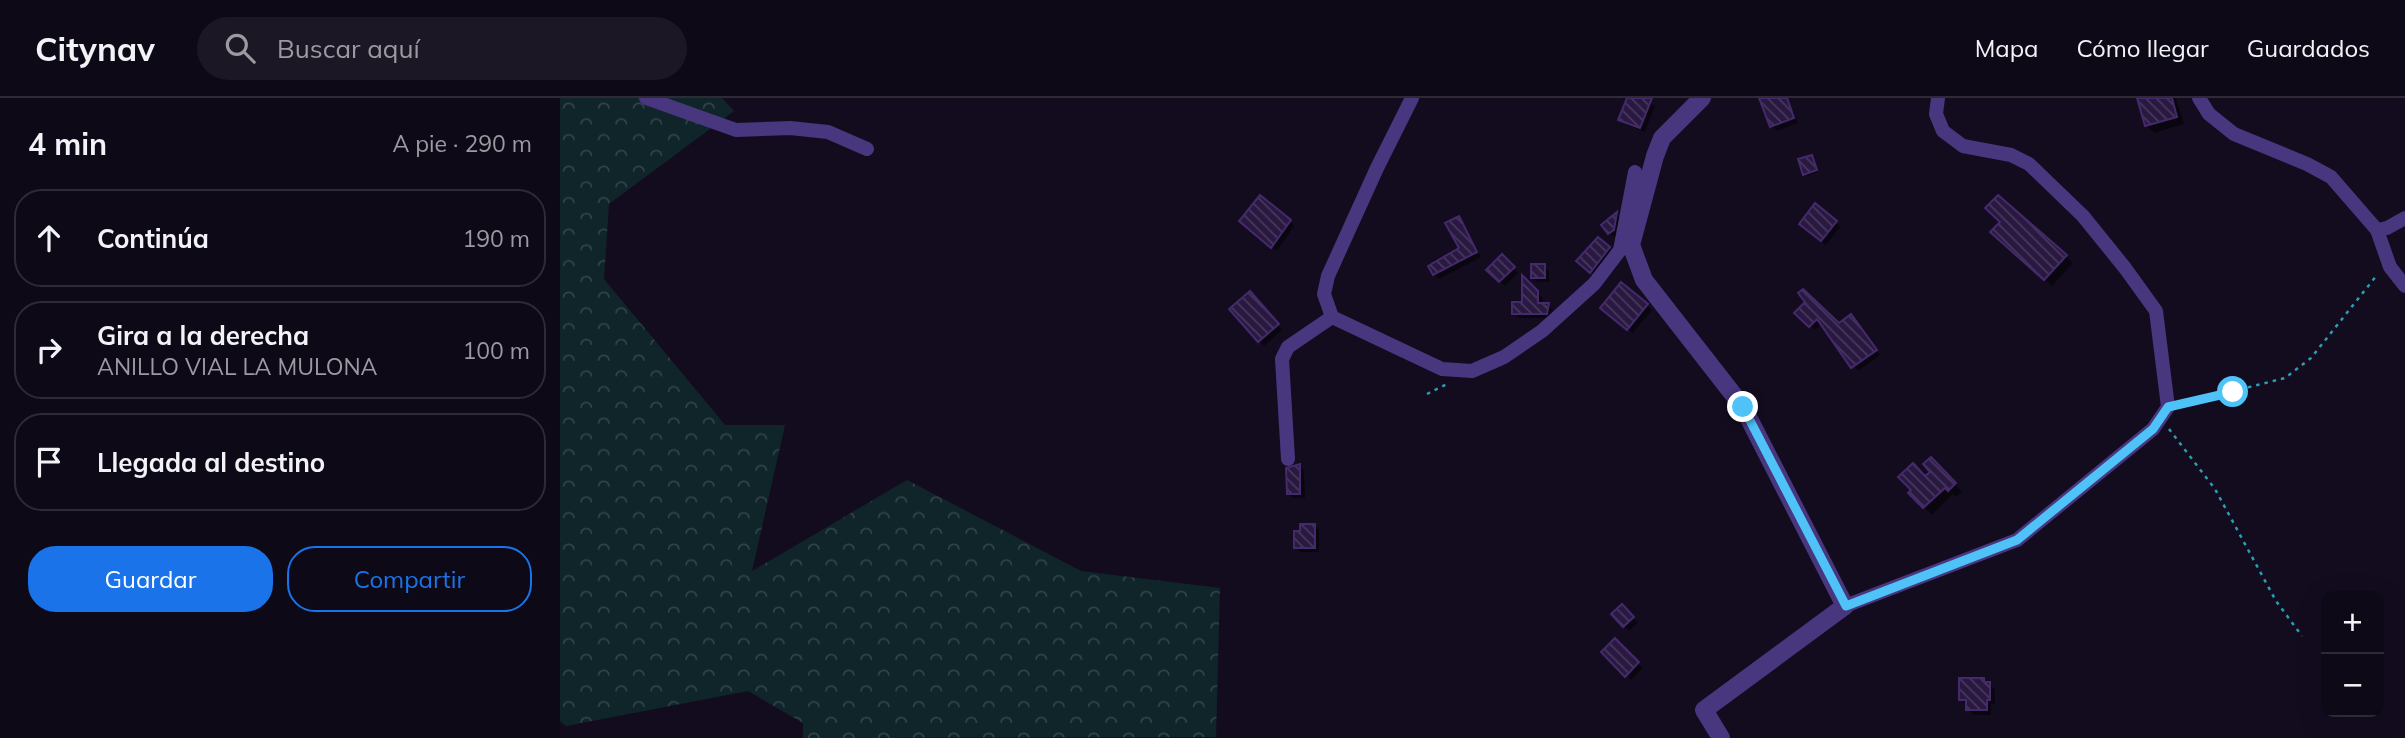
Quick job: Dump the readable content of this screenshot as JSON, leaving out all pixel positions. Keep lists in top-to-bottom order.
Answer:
{
  "page": {
    "header": "Citynav",
    "search": "Buscar aquí",
    "nav": ["Mapa", "Cómo llegar", "Guardados"],
    "heading": ["4 min", "A pie · 290 m"],
    "list": [
      ["Continúa", "190 m"],
      ["Gira a la derecha", "ANILLO VIAL LA MULONA", "100 m"],
      "Llegada al destino"
    ],
    "buttons": ["Guardar", "Compartir"],
    "map_buttons": ["+", "−"]
  }
}
